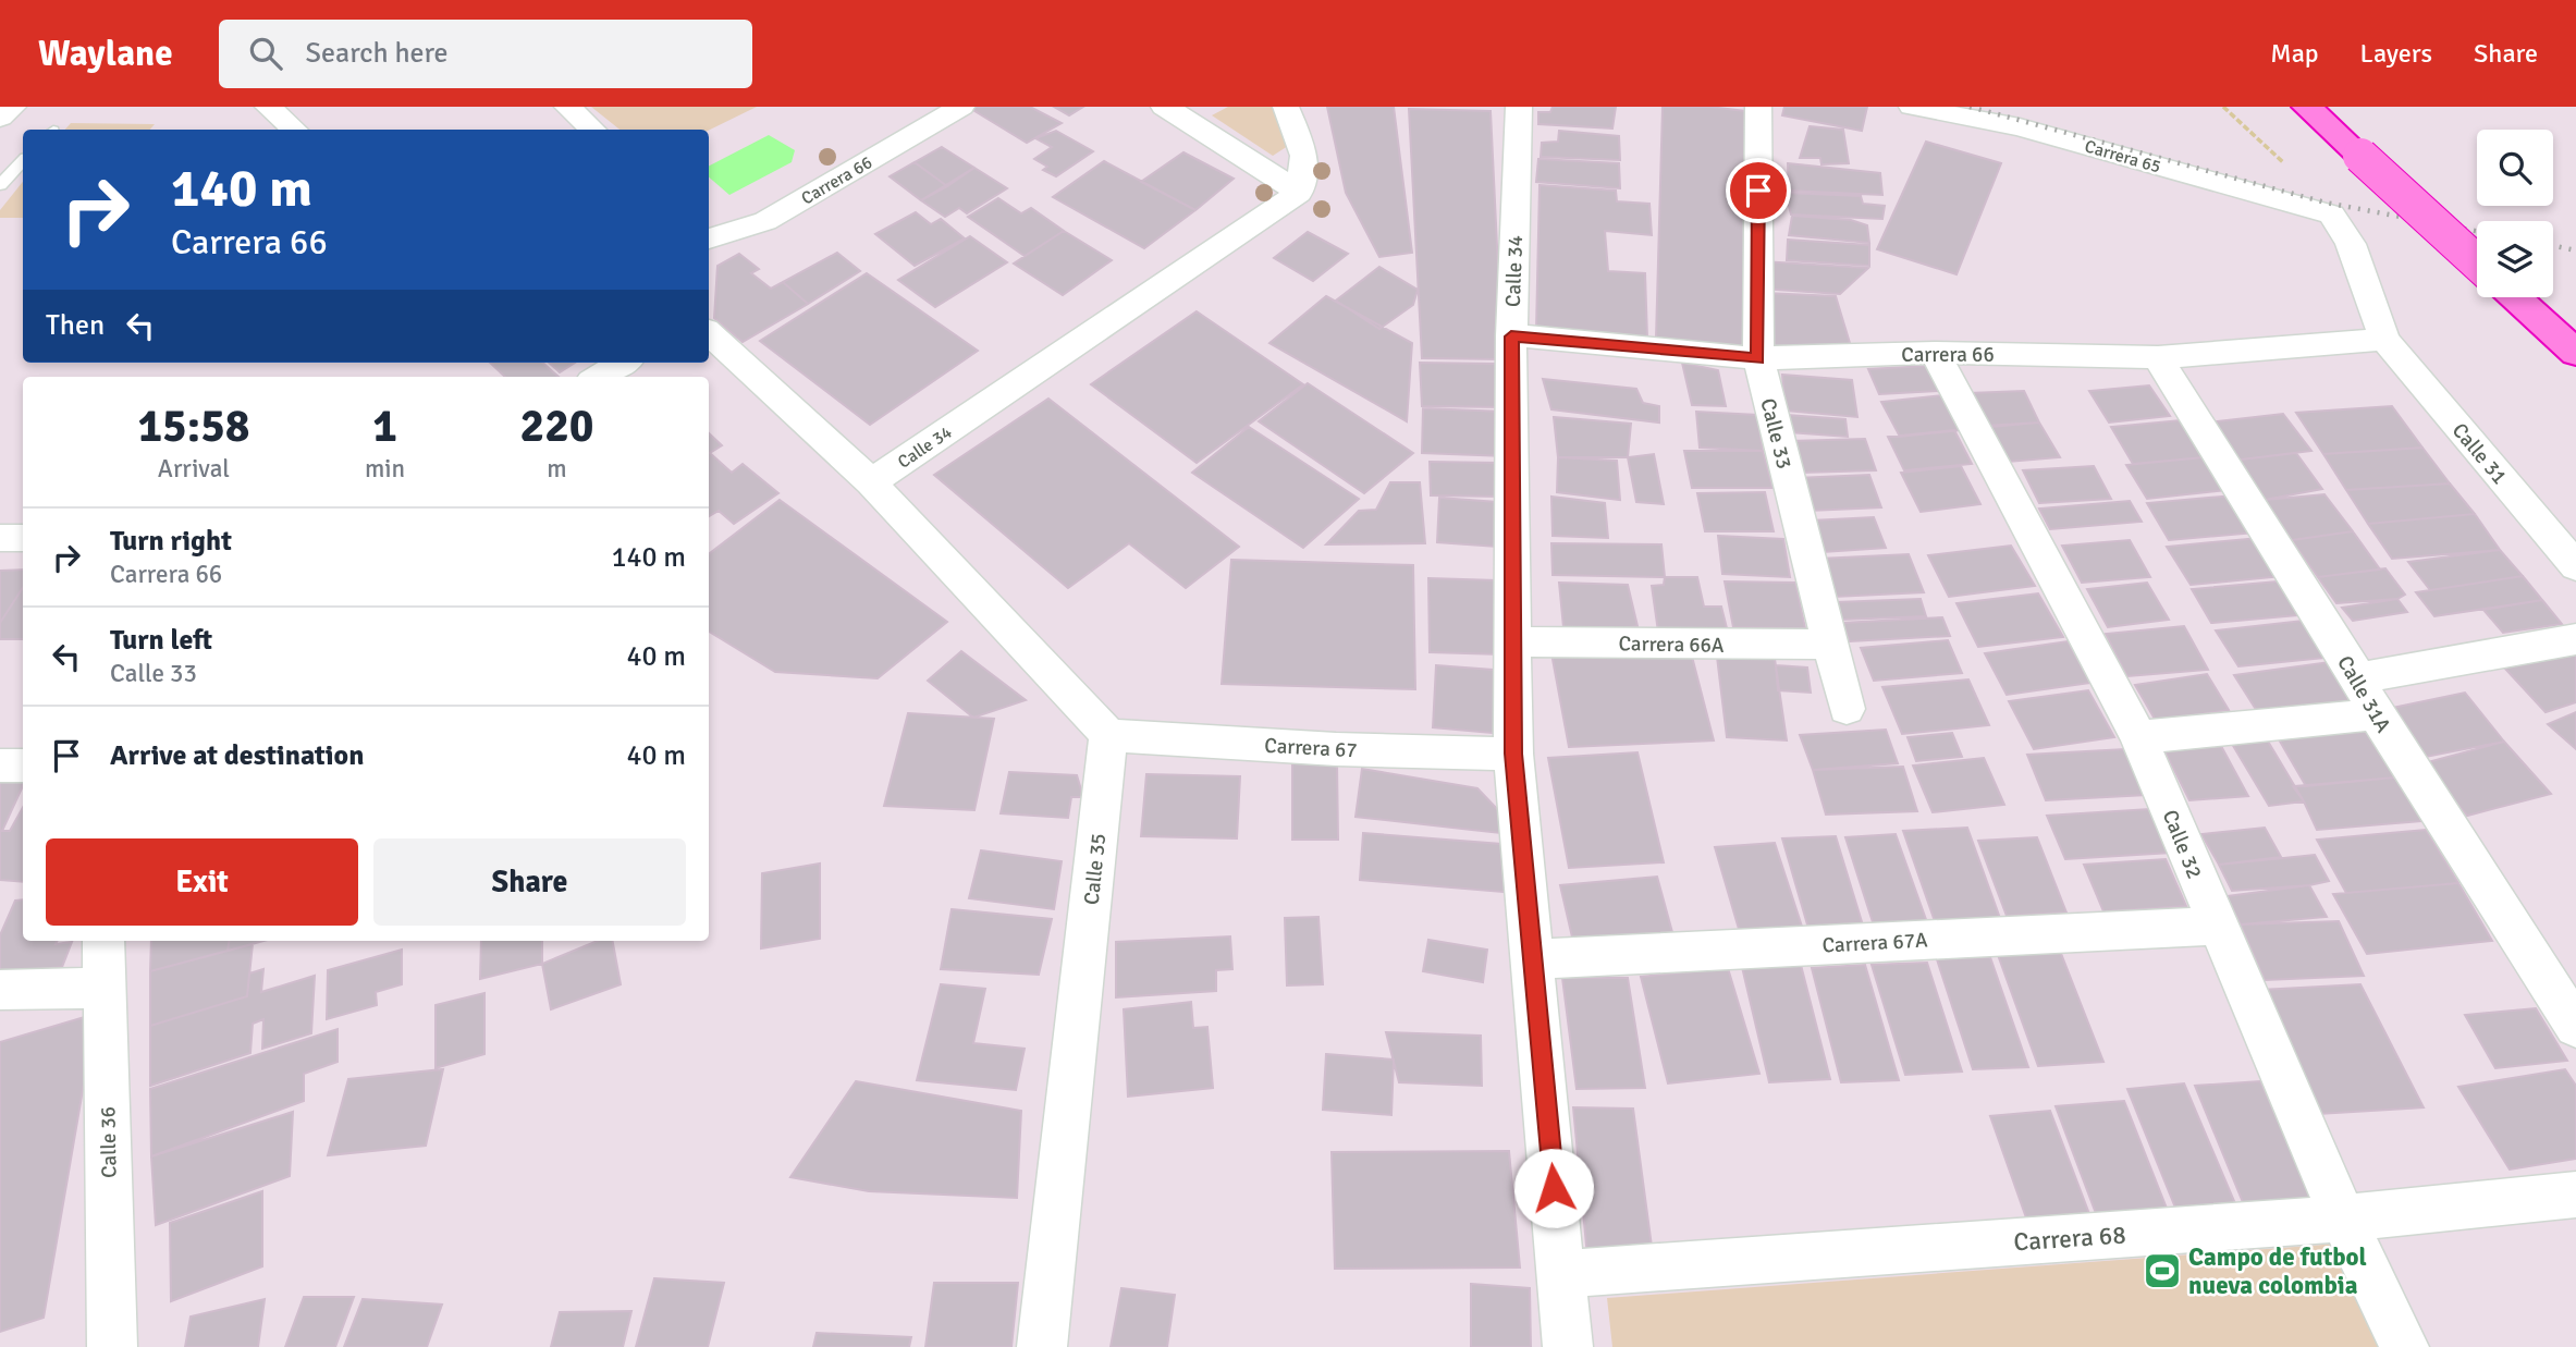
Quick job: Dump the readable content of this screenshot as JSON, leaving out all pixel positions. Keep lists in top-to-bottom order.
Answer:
{
  "streets": {
    "street": [
      "Carrera 65",
      "Carrera 66",
      "Calle 34",
      "Calle 33",
      "Calle 31",
      "Carrera 66A",
      "Calle 31A",
      "Carrera 67",
      "Calle 32",
      "Calle 35",
      "Carrera 67A",
      "Calle 36",
      "Carrera 68"
    ]
  },
  "crossings": [
    ["Carrera 65", "Carrera 66"],
    ["Carrera 65", "Calle 31"],
    ["Carrera 66", "Calle 34"],
    ["Carrera 66", "Calle 33"],
    ["Carrera 66", "Calle 31"],
    ["Carrera 66", "Calle 31A"],
    ["Carrera 66", "Calle 32"],
    ["Calle 34", "Carrera 66A"],
    ["Calle 34", "Carrera 67"],
    ["Calle 34", "Carrera 67A"],
    ["Calle 34", "Carrera 68"],
    ["Calle 33", "Carrera 66A"],
    ["Carrera 67", "Calle 35"],
    ["Calle 32", "Carrera 67A"],
    ["Calle 32", "Carrera 68"]
  ],
  "places": {
    "sports": ["Campo de futbol nueva colombia"]
  },
  "page": {
    "header": "Waylane",
    "search": "Search here",
    "nav": ["Map", "Layers", "Share"],
    "turn": ["140 m", "Carrera 66"],
    "then": "Then",
    "eta": [
      "15:58",
      "Arrival",
      "1",
      "min",
      "220",
      "m"
    ],
    "list": [
      {
        "name": "Turn right",
        "note": "Carrera 66",
        "value": "140 m"
      },
      {
        "name": "Turn left",
        "note": "Calle 33",
        "value": "40 m"
      },
      {
        "name": "Arrive at destination",
        "value": "40 m"
      }
    ],
    "buttons": ["Exit", "Share"]
  }
}
